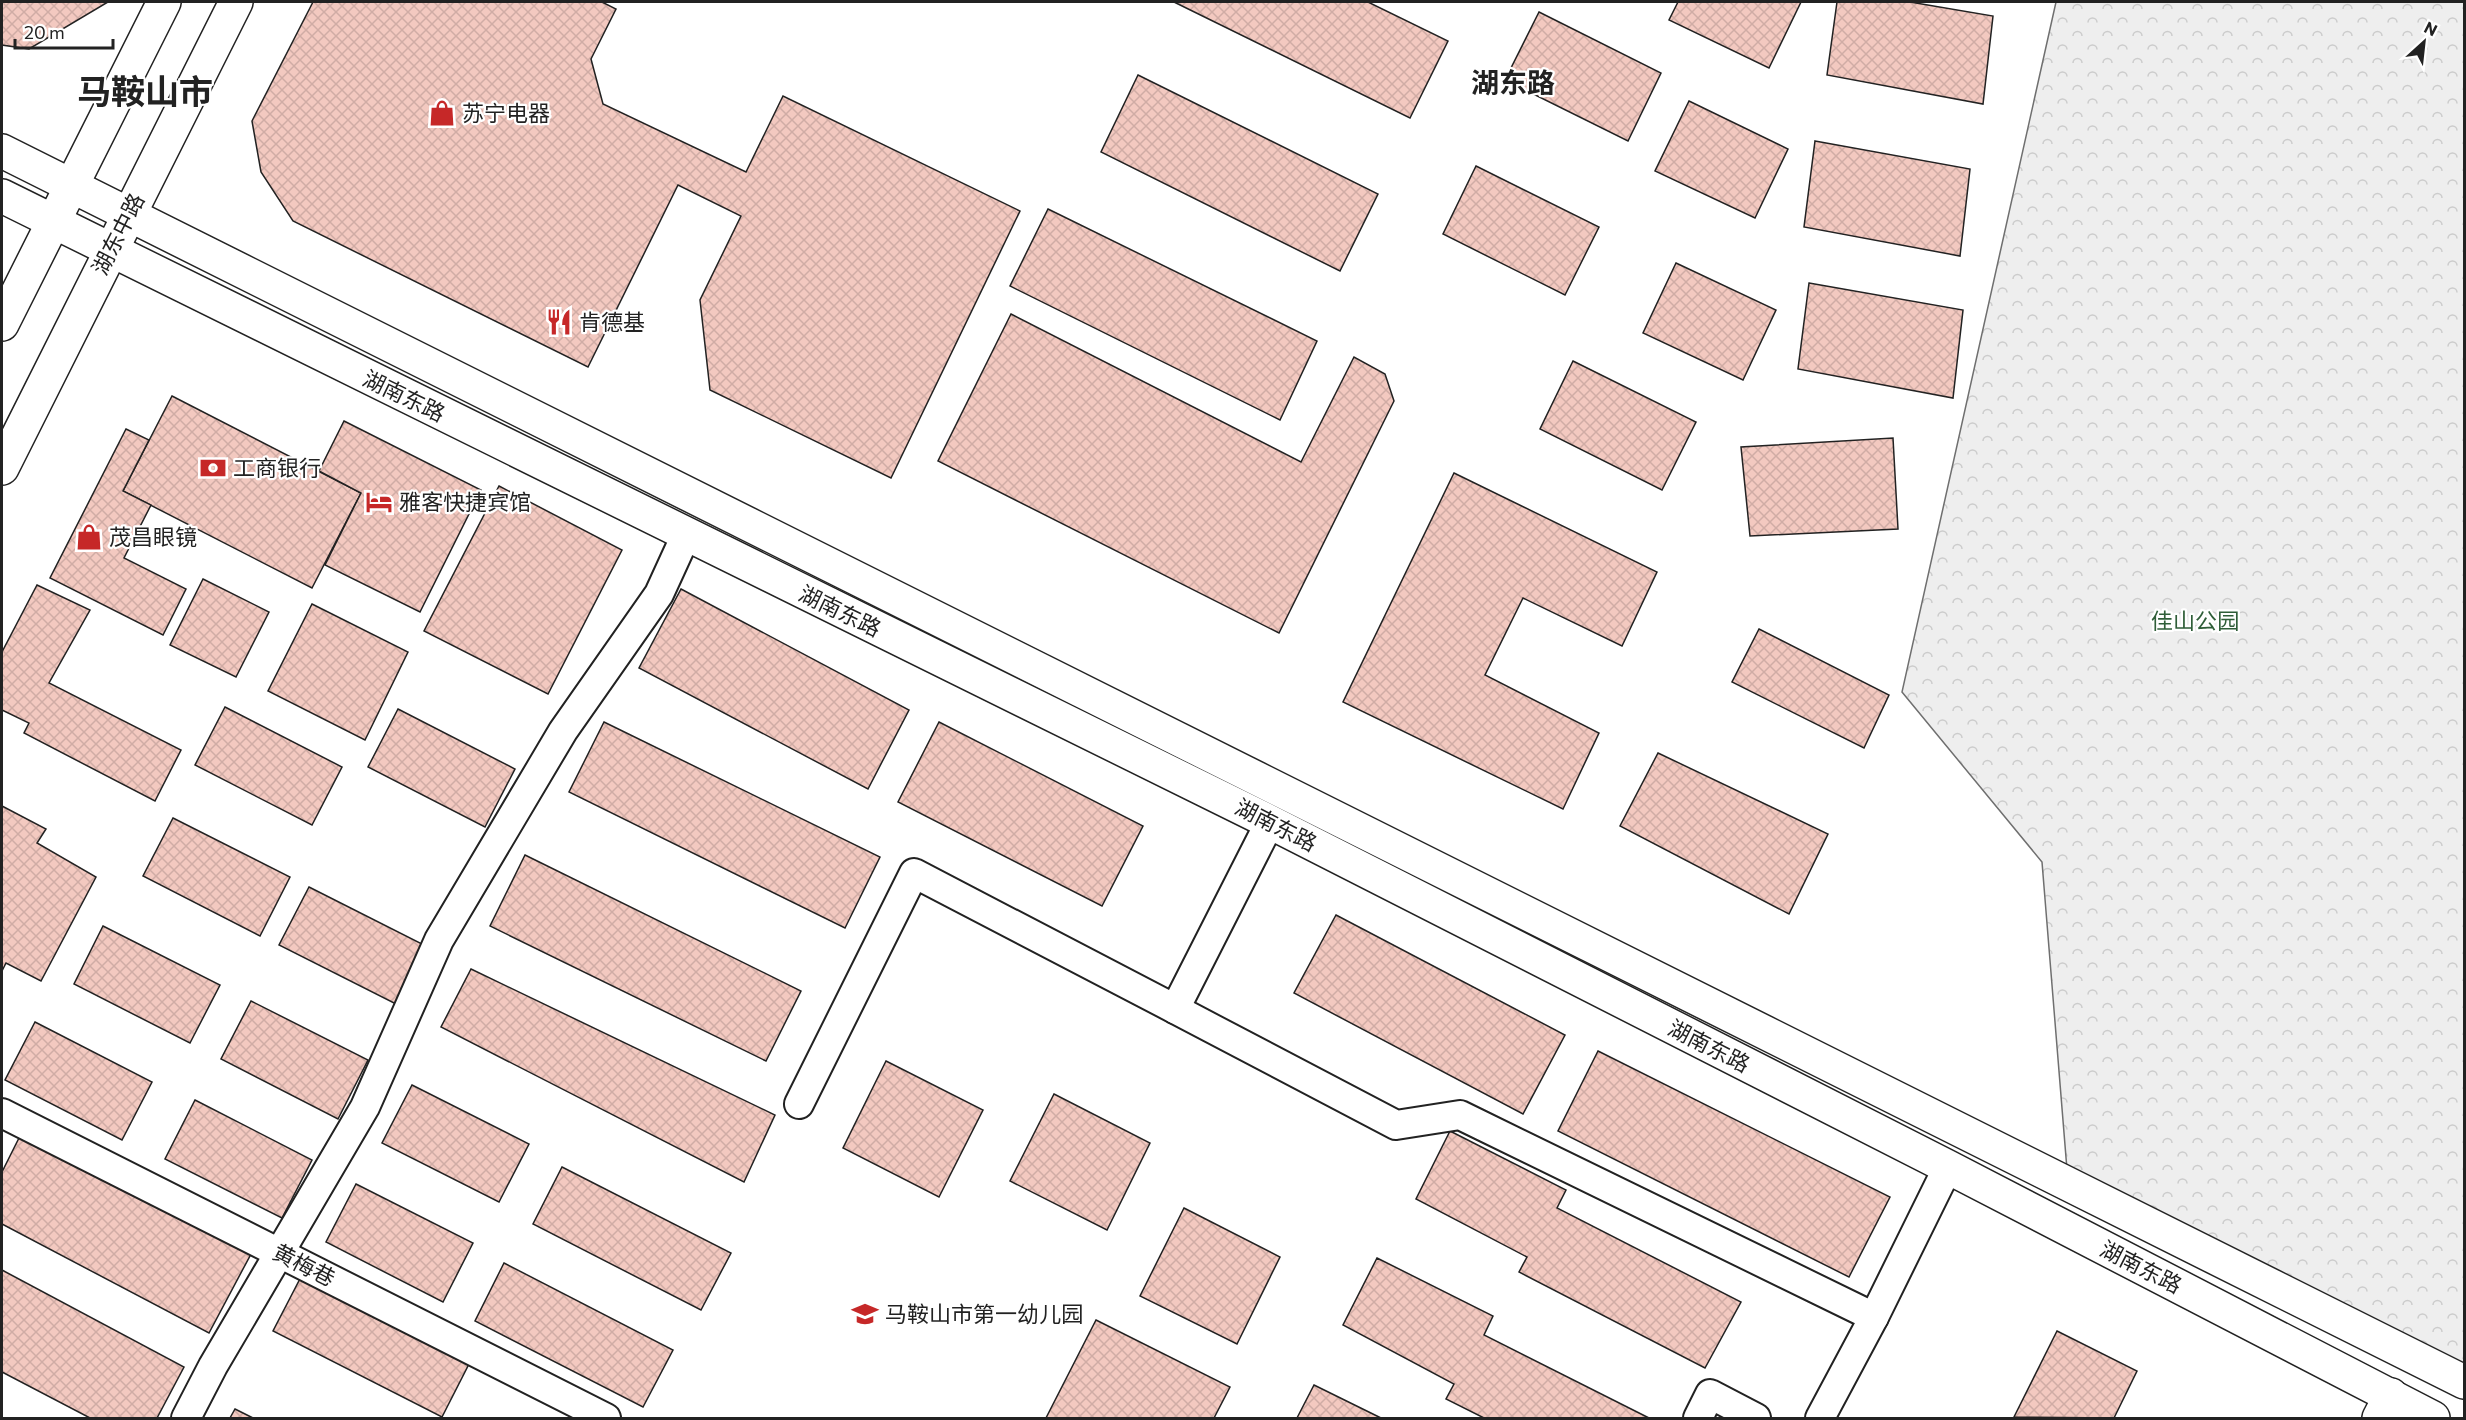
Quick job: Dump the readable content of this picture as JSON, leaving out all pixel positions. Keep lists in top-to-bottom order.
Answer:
{
  "streets": {
    "main road": ["湖东中路", "湖南东路"],
    "street": ["黄梅巷"]
  },
  "crossings": [
    ["湖东中路", "湖南东路"]
  ],
  "districts": ["湖东路", "马鞍山市"],
  "parks": ["佳山公园"],
  "places": {
    "shop": ["苏宁电器", "茂昌眼镜"],
    "restaurant": ["肯德基"],
    "bank": ["工商银行"],
    "hotel": ["雅客快捷宾馆"],
    "school or university": ["马鞍山市第一幼儿园"]
  },
  "scale_bar": "20 m",
  "north": "top right"
}
